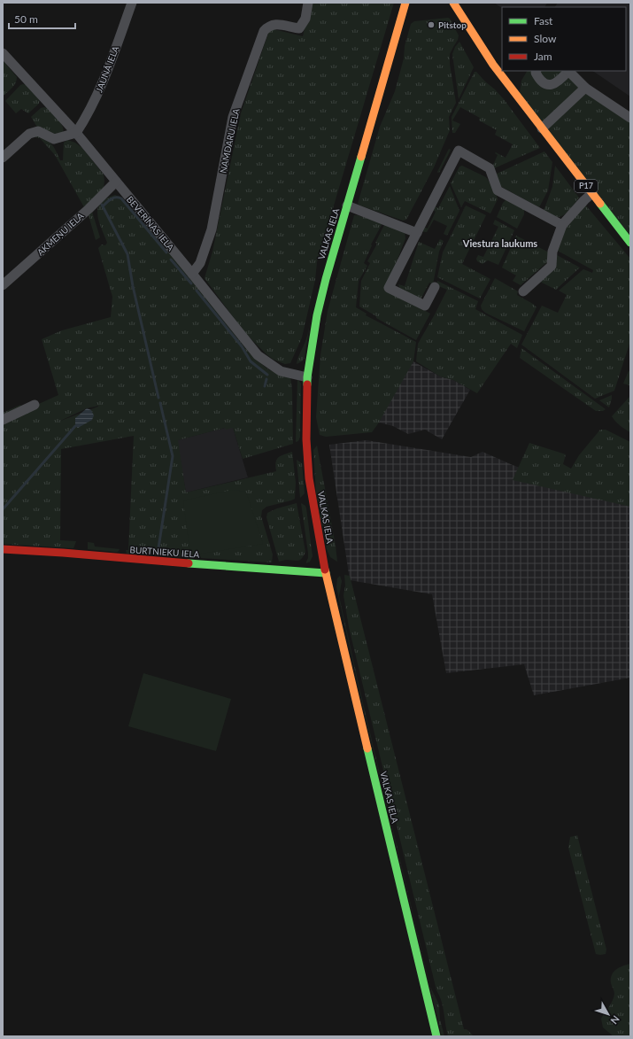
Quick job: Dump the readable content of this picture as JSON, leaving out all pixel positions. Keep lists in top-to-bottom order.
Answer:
{
  "streets": {
    "main road": ["P17", "VALKAS IELA", "BURTNIEKU IELA"],
    "street": [
      "JAUNĀ IELA",
      "NAMDARU IELA",
      "BEVERĪNAS IELA",
      "AKMEŅU IELA"
    ]
  },
  "crossings": [
    ["JAUNĀ IELA", "BEVERĪNAS IELA"],
    ["NAMDARU IELA", "BEVERĪNAS IELA"],
    ["BEVERĪNAS IELA", "AKMEŅU IELA"],
    ["BEVERĪNAS IELA", "VALKAS IELA"],
    ["VALKAS IELA", "BURTNIEKU IELA"]
  ],
  "districts": ["Viestura laukums"],
  "places": ["Pitstop"],
  "legend": ["Fast", "Slow", "Jam"],
  "scale_bar": "50 m",
  "north": "bottom right"
}
